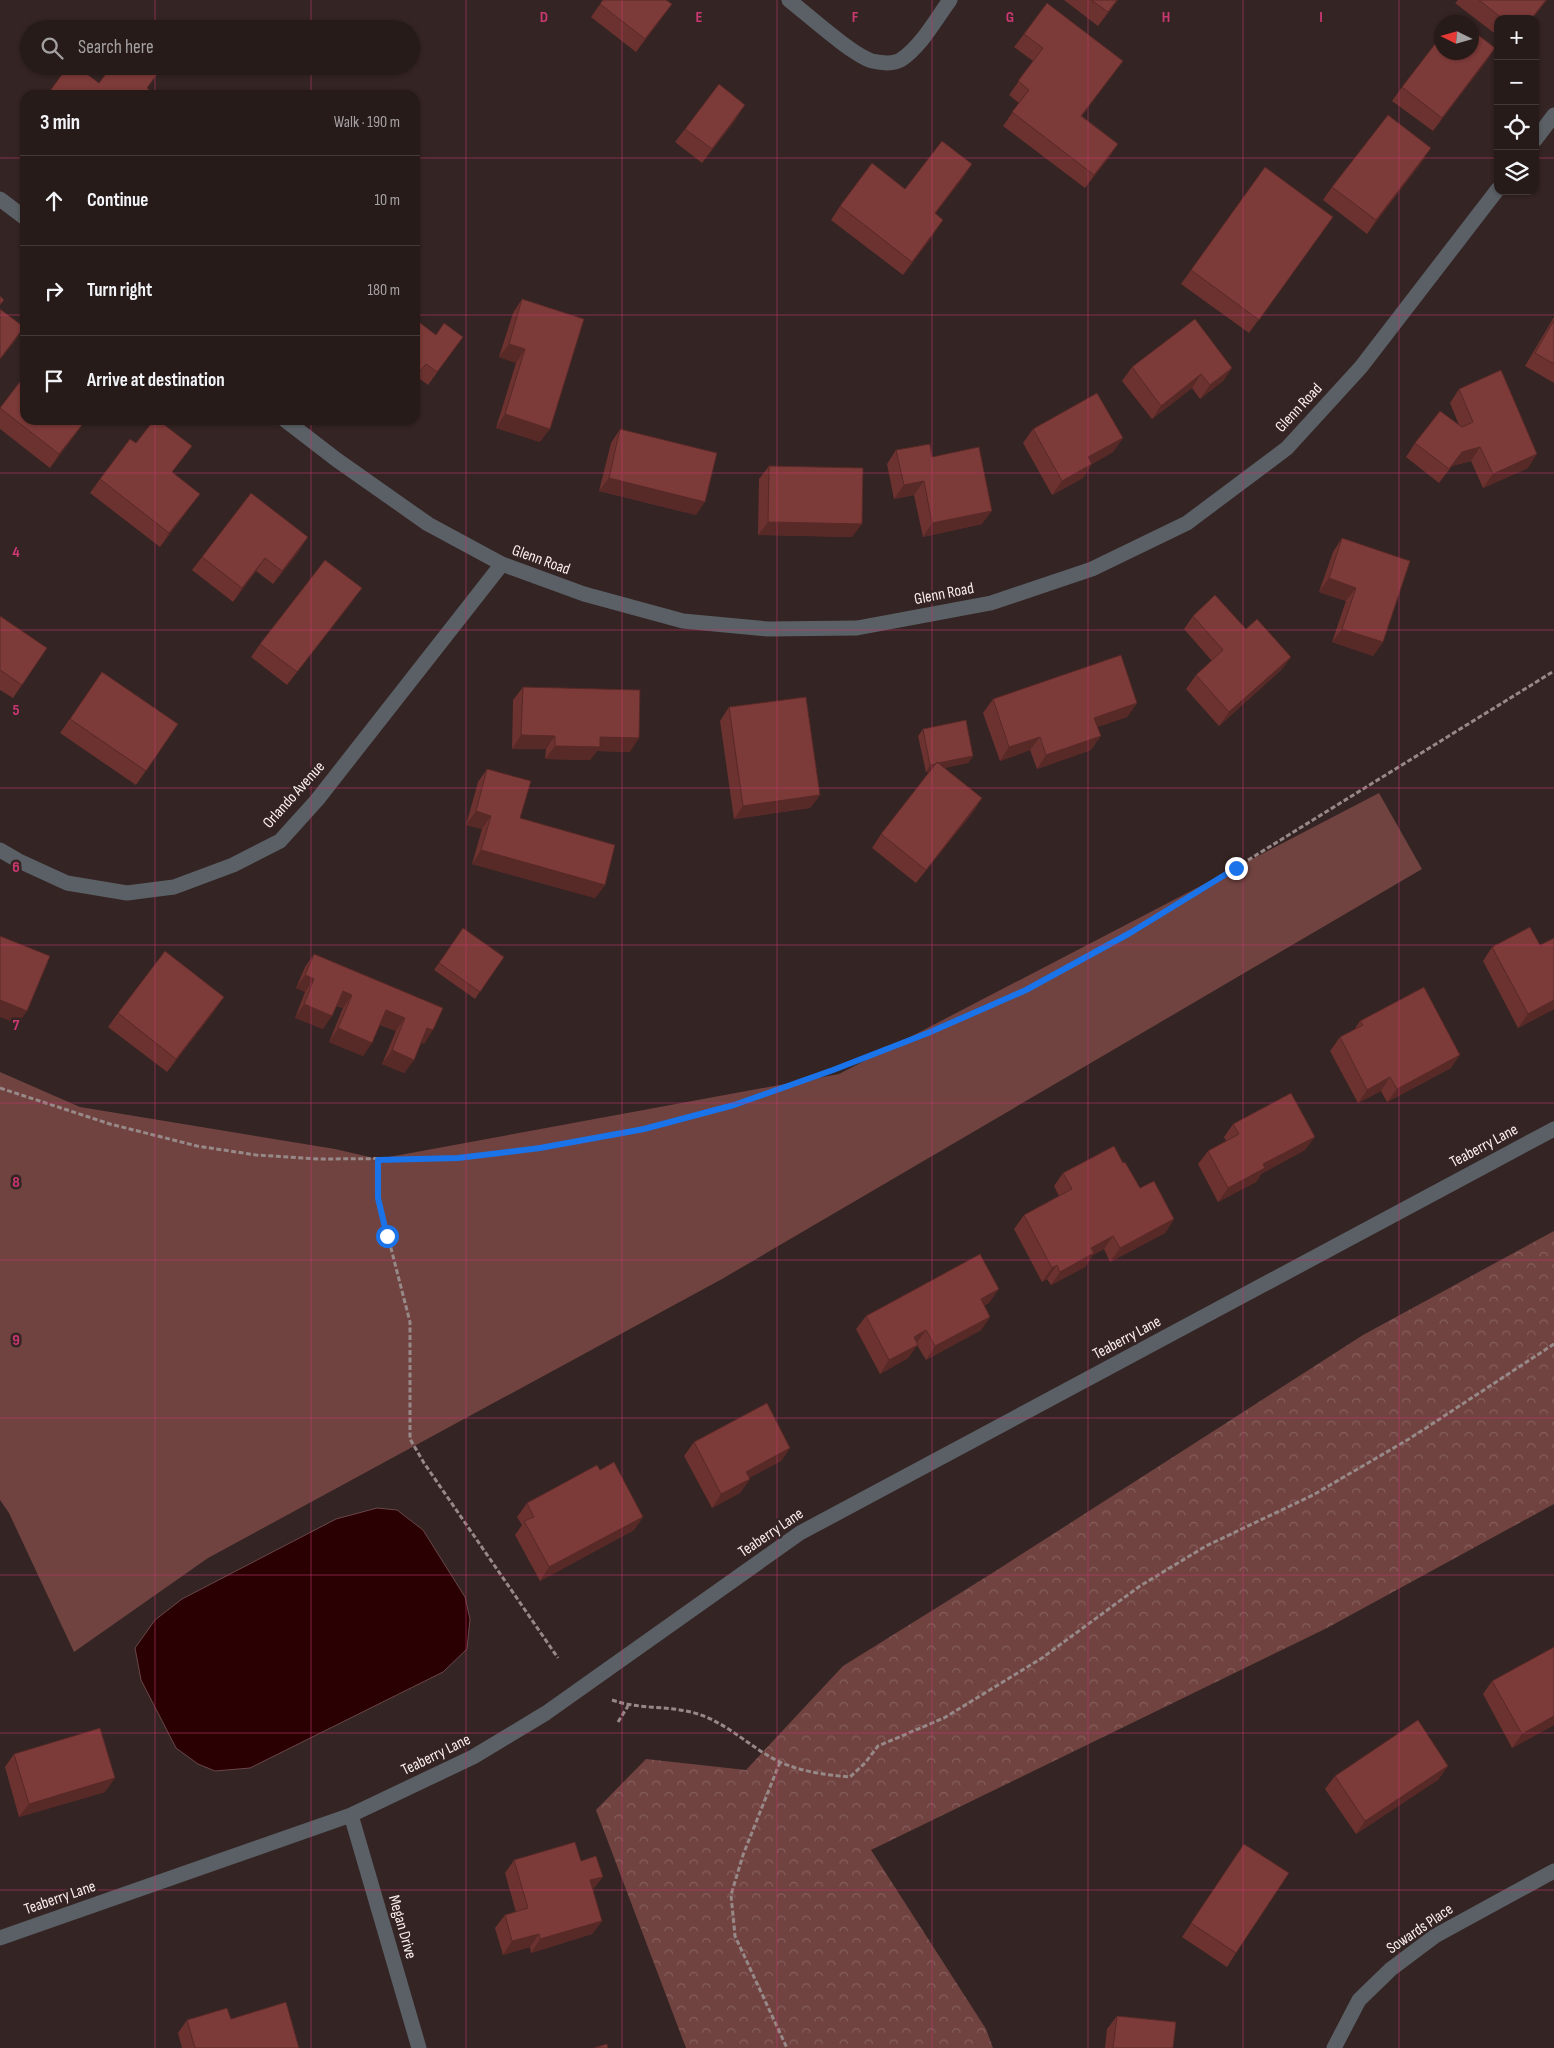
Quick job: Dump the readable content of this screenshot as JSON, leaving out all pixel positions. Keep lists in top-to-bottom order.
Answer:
{
  "streets": {
    "street": [
      "Glenn Road",
      "Orlando Avenue",
      "Teaberry Lane",
      "Megan Drive",
      "Sowards Place"
    ]
  },
  "crossings": [
    ["Glenn Road", "Orlando Avenue"],
    ["Teaberry Lane", "Megan Drive"]
  ],
  "north": "left",
  "page": {
    "map_buttons": ["+", "−"],
    "search": "Search here",
    "heading": ["3 min", "Walk · 190 m"],
    "list": [
      ["Continue", "10 m"],
      ["Turn right", "180 m"],
      "Arrive at destination"
    ]
  },
  "grid": {
    "columns": [
      "D",
      "E",
      "F",
      "G",
      "H",
      "I"
    ],
    "rows": [
      "4",
      "5",
      "6",
      "7",
      "8",
      "9"
    ]
  }
}
